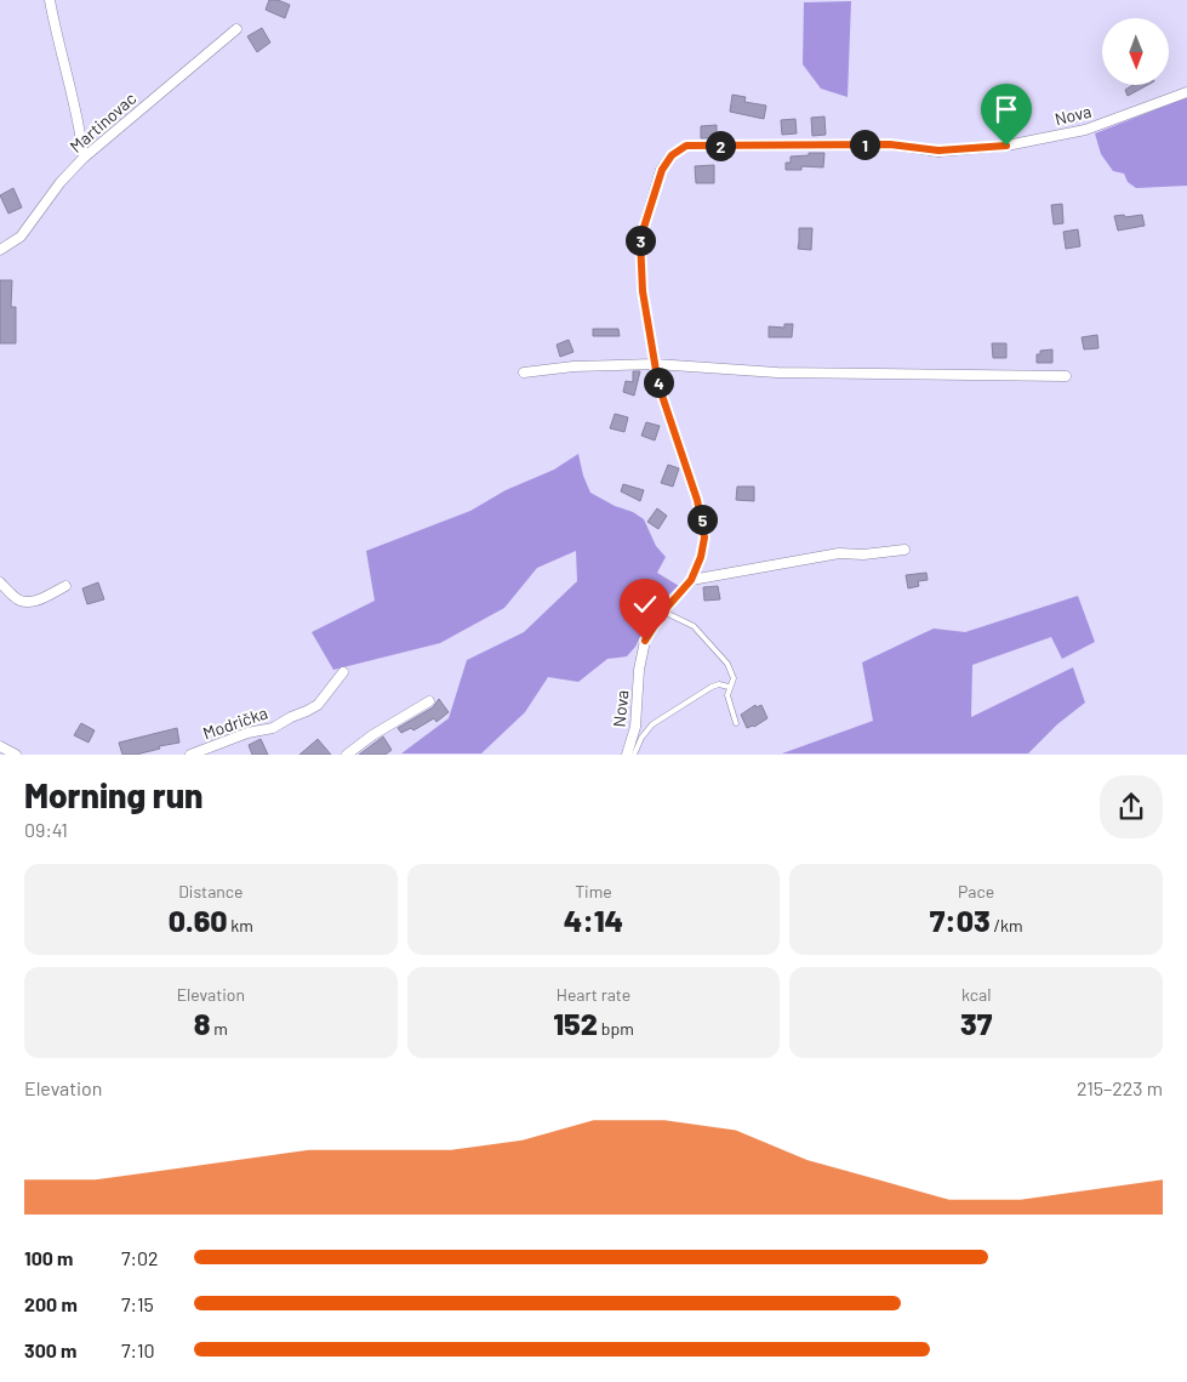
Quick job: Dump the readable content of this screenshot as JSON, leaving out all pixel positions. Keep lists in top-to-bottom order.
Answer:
{
  "streets": {
    "street": ["Nova", "Martinovac", "Modrička"]
  },
  "north": "bottom",
  "page": {
    "pins": [
      "1",
      "2",
      "3",
      "4",
      "5"
    ],
    "heading": ["Morning run", "09:41"],
    "stats": [
      ["Distance", "0.60 km"],
      ["Time", "4:14"],
      ["Pace", "7:03 /km"],
      ["Elevation", "8 m"],
      ["Heart rate", "152 bpm"],
      ["kcal", "37"]
    ],
    "chart": ["Elevation", "215–223 m"],
    "list": [
      {
        "name": "100 m",
        "note": "7:02"
      },
      {
        "name": "200 m",
        "note": "7:15"
      },
      {
        "name": "300 m",
        "note": "7:10"
      }
    ]
  }
}
